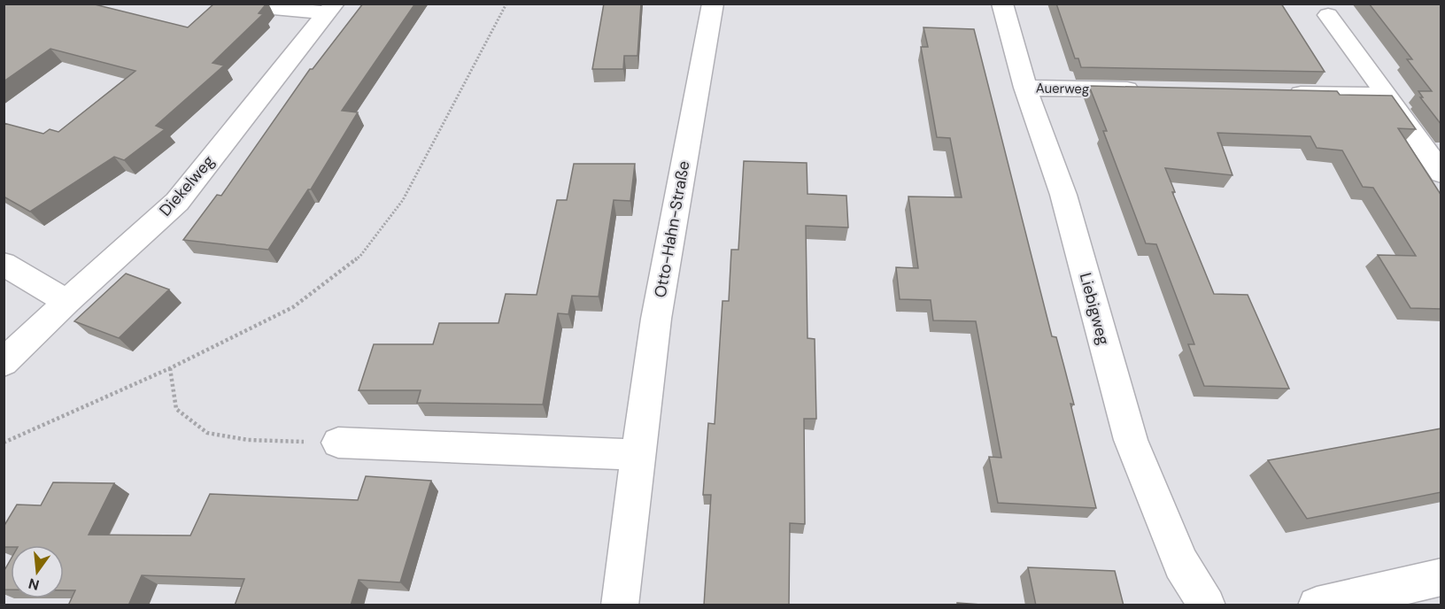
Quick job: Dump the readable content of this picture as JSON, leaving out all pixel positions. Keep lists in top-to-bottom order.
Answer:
{
  "streets": {
    "street": [
      "Auerweg",
      "Diekelweg",
      "Otto-Hahn-Straße",
      "Liebigweg"
    ]
  },
  "crossings": [
    ["Auerweg", "Liebigweg"]
  ],
  "north": "bottom"
}
